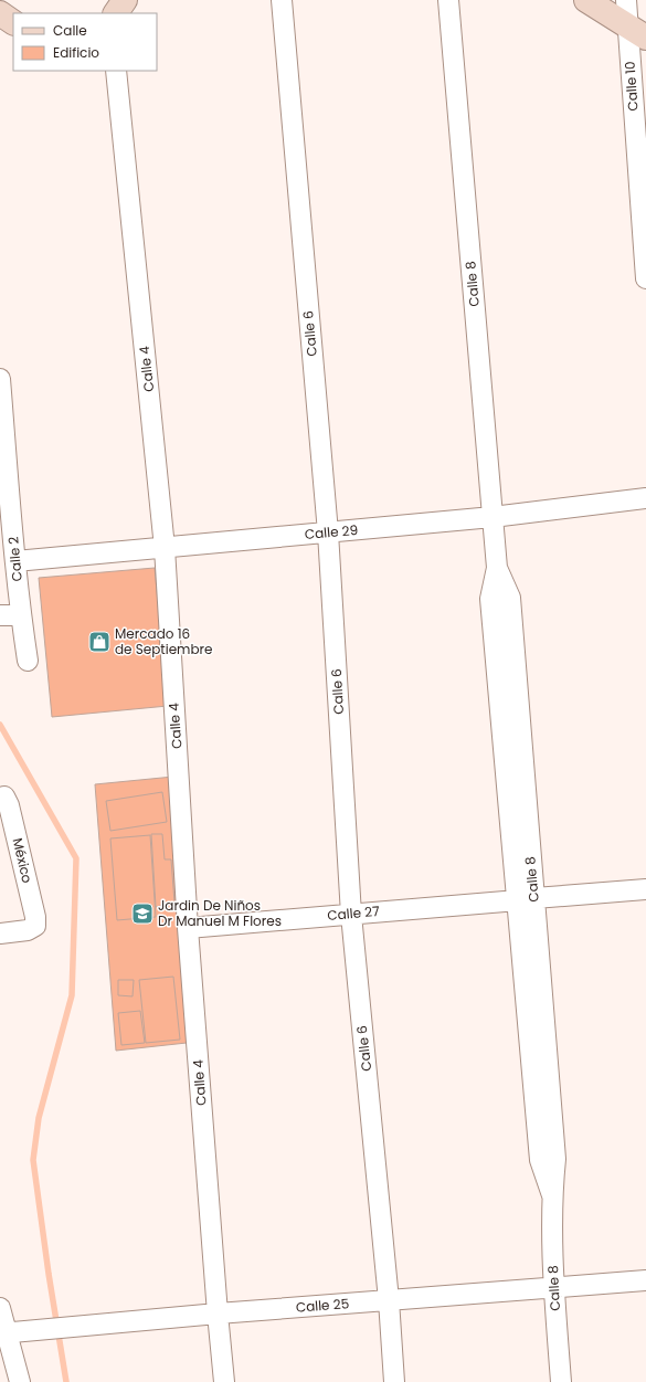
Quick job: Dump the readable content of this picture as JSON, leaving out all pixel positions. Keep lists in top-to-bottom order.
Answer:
{
  "streets": {
    "street": [
      "Calle 10",
      "Calle 8",
      "Calle 6",
      "Calle 4",
      "Calle 29",
      "Calle 2",
      "México",
      "Calle 27",
      "Calle 25"
    ]
  },
  "crossings": [
    ["Calle 8", "Calle 29"],
    ["Calle 8", "Calle 27"],
    ["Calle 8", "Calle 25"],
    ["Calle 6", "Calle 29"],
    ["Calle 6", "Calle 27"],
    ["Calle 6", "Calle 25"],
    ["Calle 4", "Calle 29"],
    ["Calle 4", "Calle 27"],
    ["Calle 4", "Calle 25"],
    ["Calle 29", "Calle 2"]
  ],
  "places": {
    "shop": ["Mercado 16 de Septiembre"],
    "school or university": ["Jardin De Niños Dr Manuel M Flores"]
  },
  "legend": ["Calle", "Edificio"]
}
